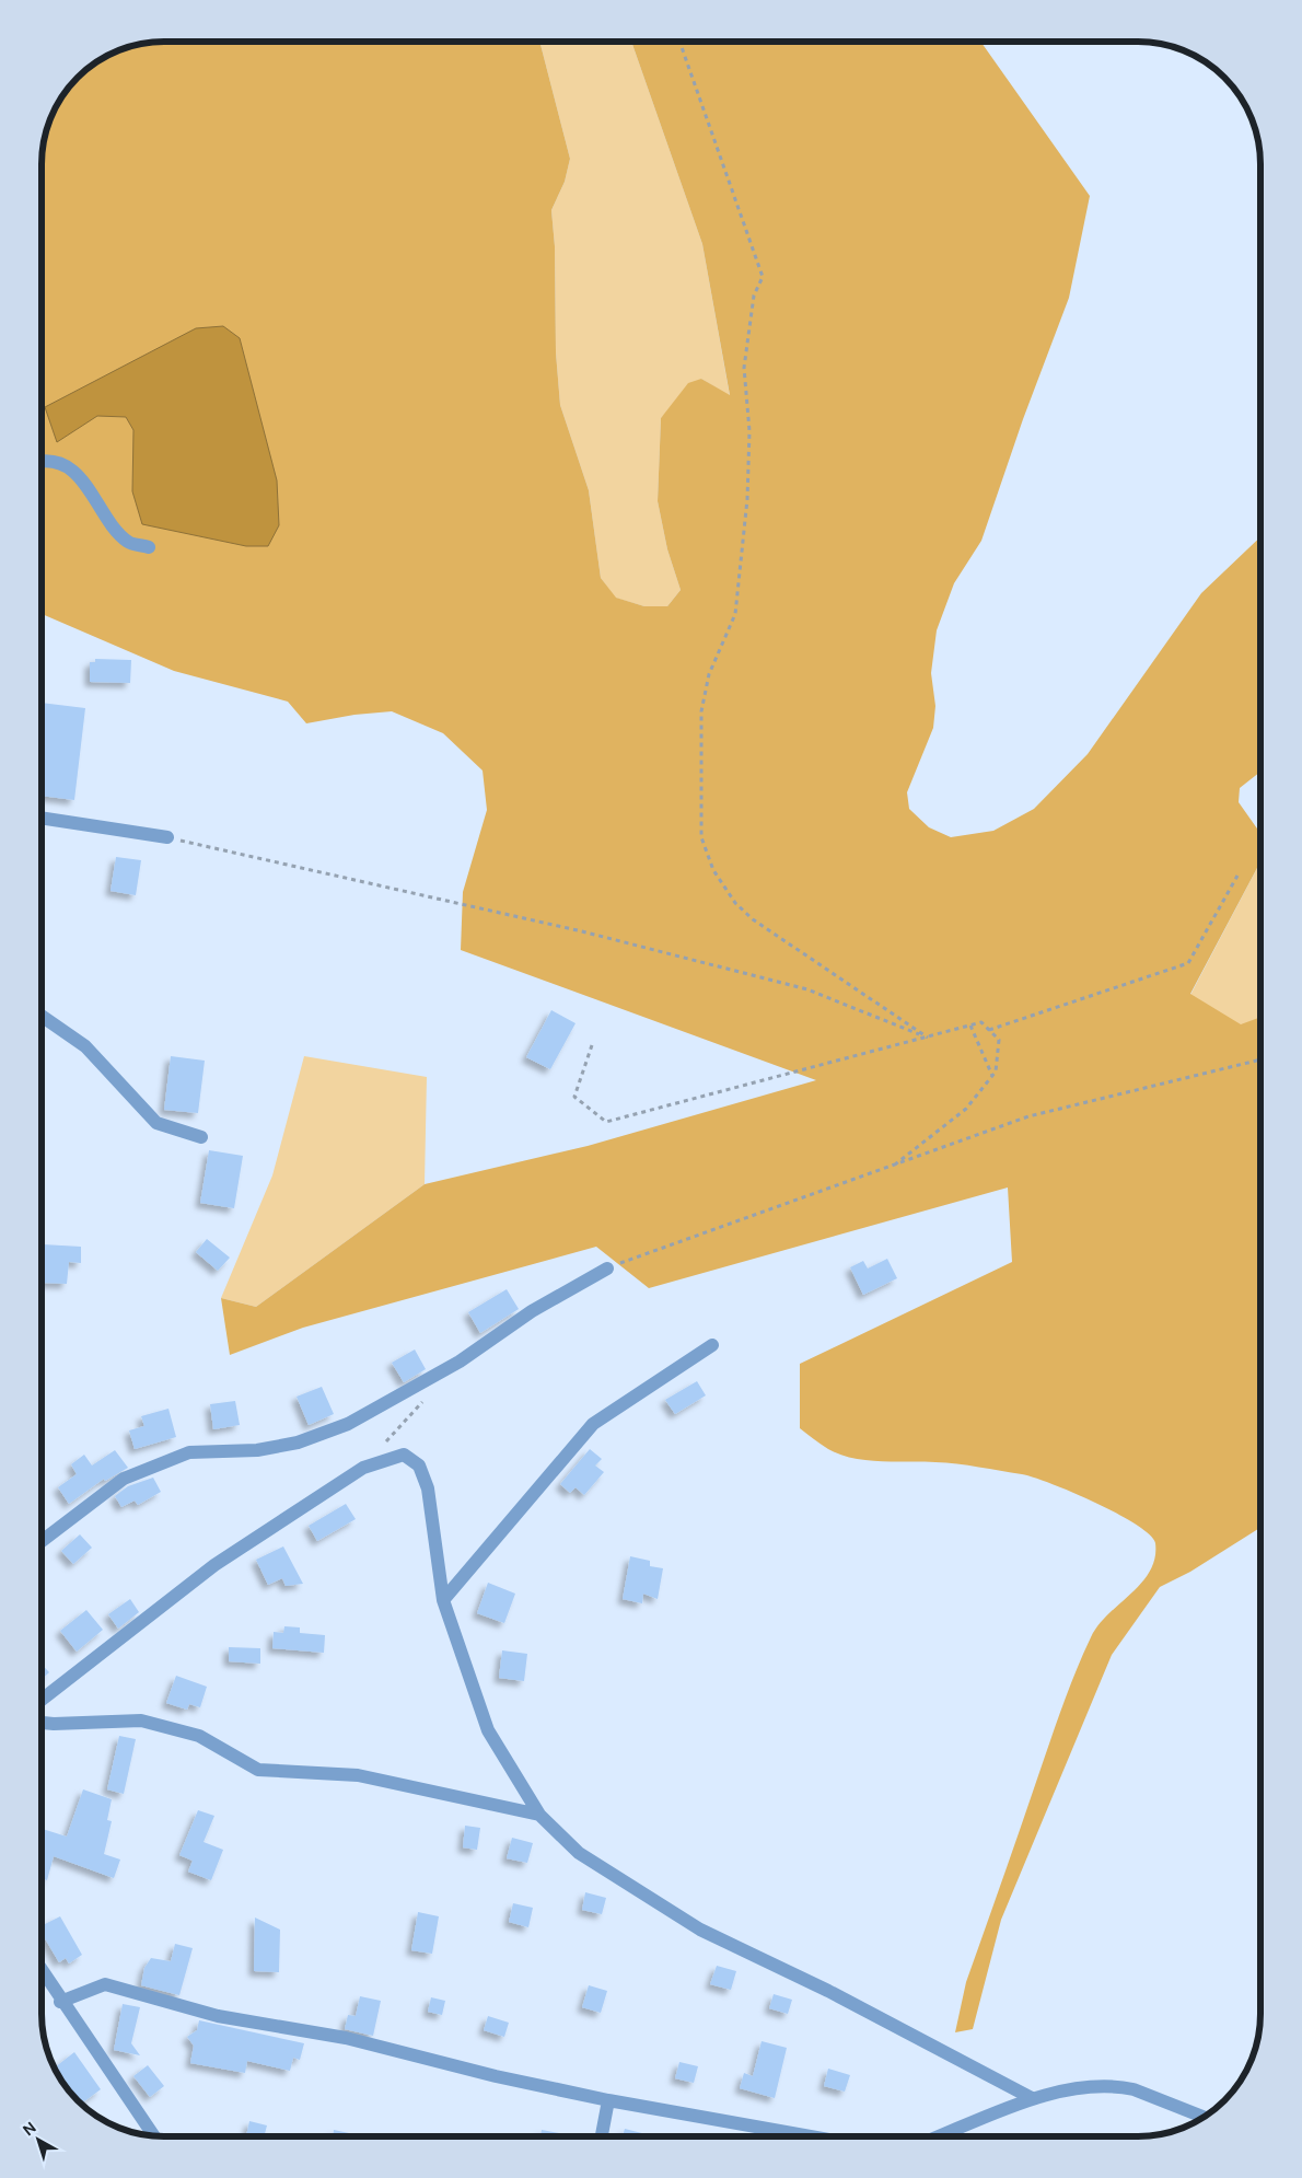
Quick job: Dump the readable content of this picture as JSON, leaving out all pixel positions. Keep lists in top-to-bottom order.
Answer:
{
  "north": "top left"
}
